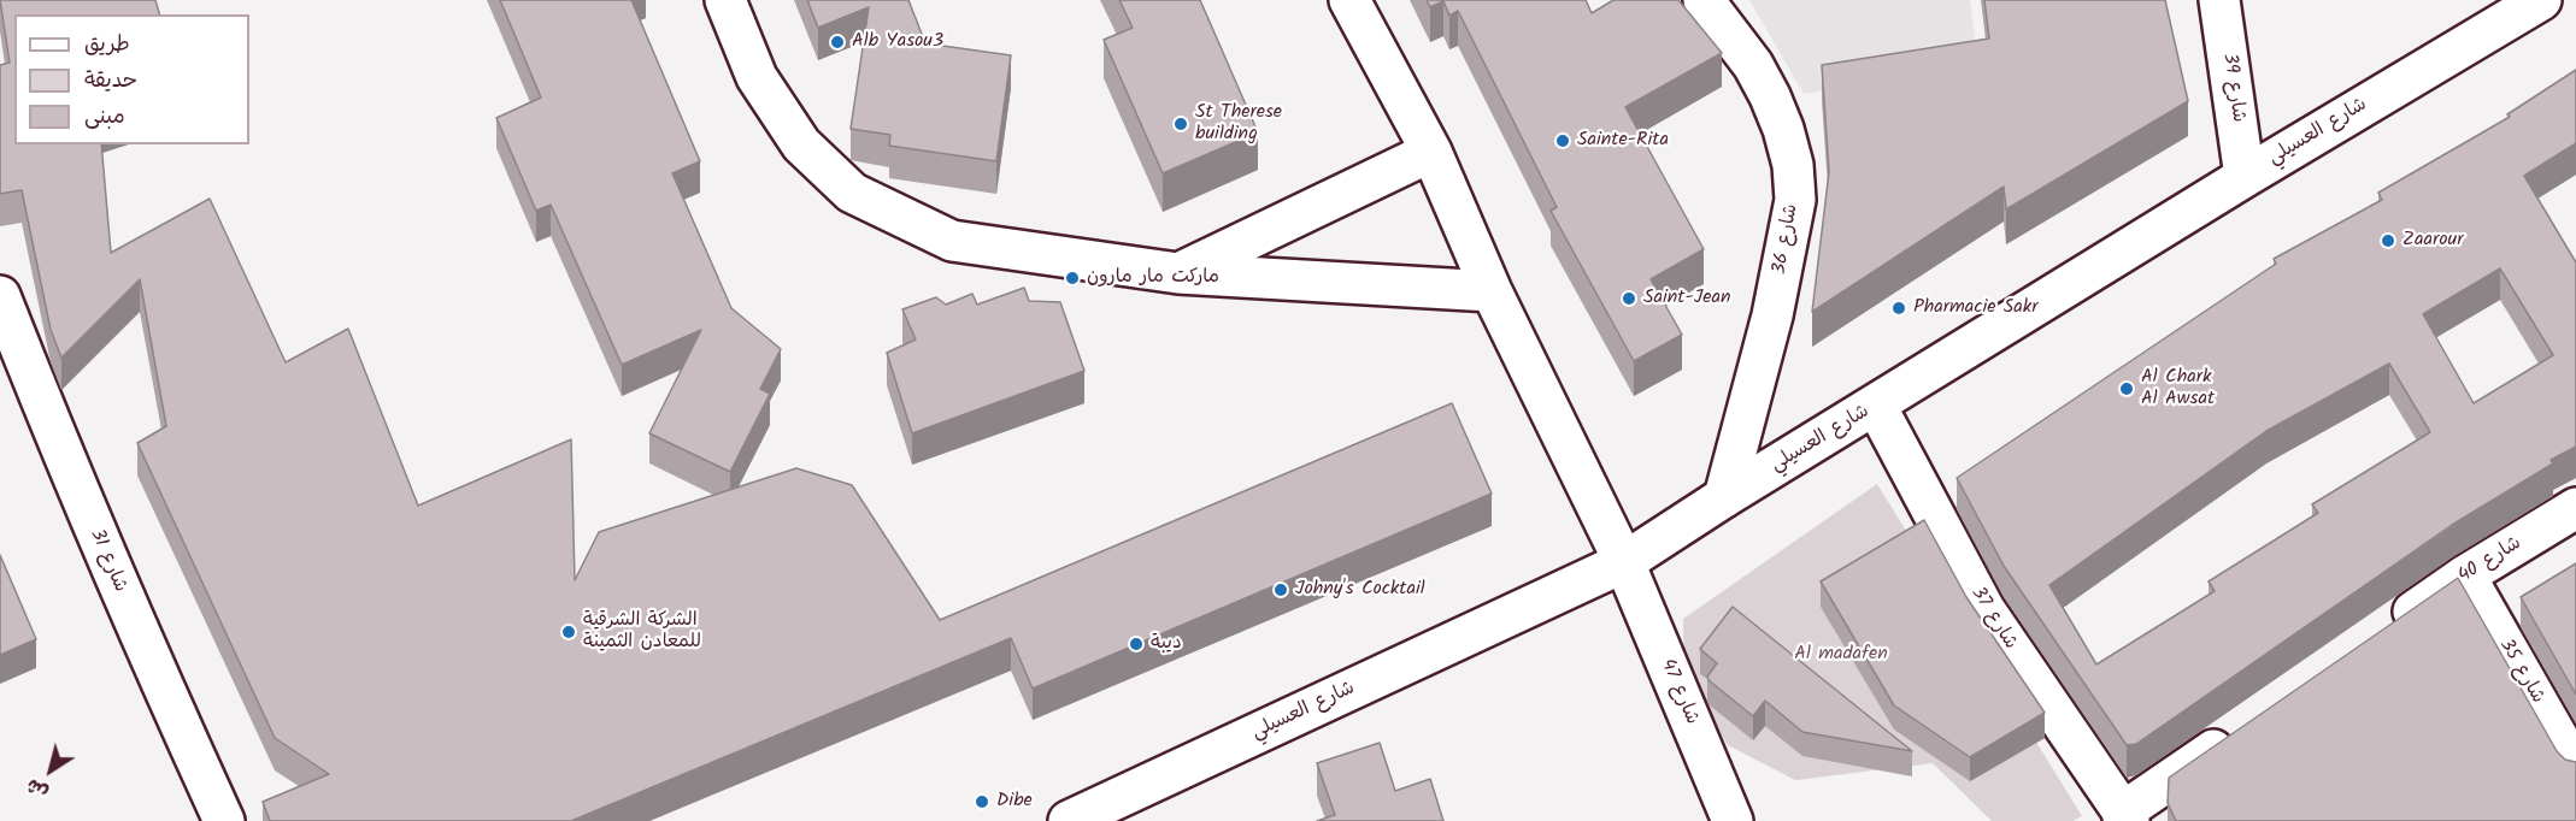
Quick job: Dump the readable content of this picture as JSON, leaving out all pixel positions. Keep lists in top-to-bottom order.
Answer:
{
  "streets": {
    "street": [
      "شارع 39",
      "شارع العسيلي",
      "شارع 36",
      "شارع 31",
      "شارع 40",
      "شارع 37",
      "شارع 35",
      "شارع 47"
    ]
  },
  "crossings": [
    ["شارع 39", "شارع العسيلي"],
    ["شارع العسيلي", "شارع 36"],
    ["شارع العسيلي", "شارع 37"],
    ["شارع العسيلي", "شارع 47"],
    ["شارع 40", "شارع 35"]
  ],
  "parks": ["Al madafen"],
  "places": [
    "Alb Yasou3",
    "St Therese building",
    "Sainte-Rita",
    "Zaarour",
    "ماركت مار مارون",
    "Saint-Jean",
    "Pharmacie Sakr",
    "Al Chark Al Awsat",
    "Johny's Cocktail",
    "الشركة الشرقية للمعادن الثمينة",
    "ديبة",
    "Dibe"
  ],
  "legend": ["طريق", "حديقة", "مبنى"],
  "north": "bottom left"
}
